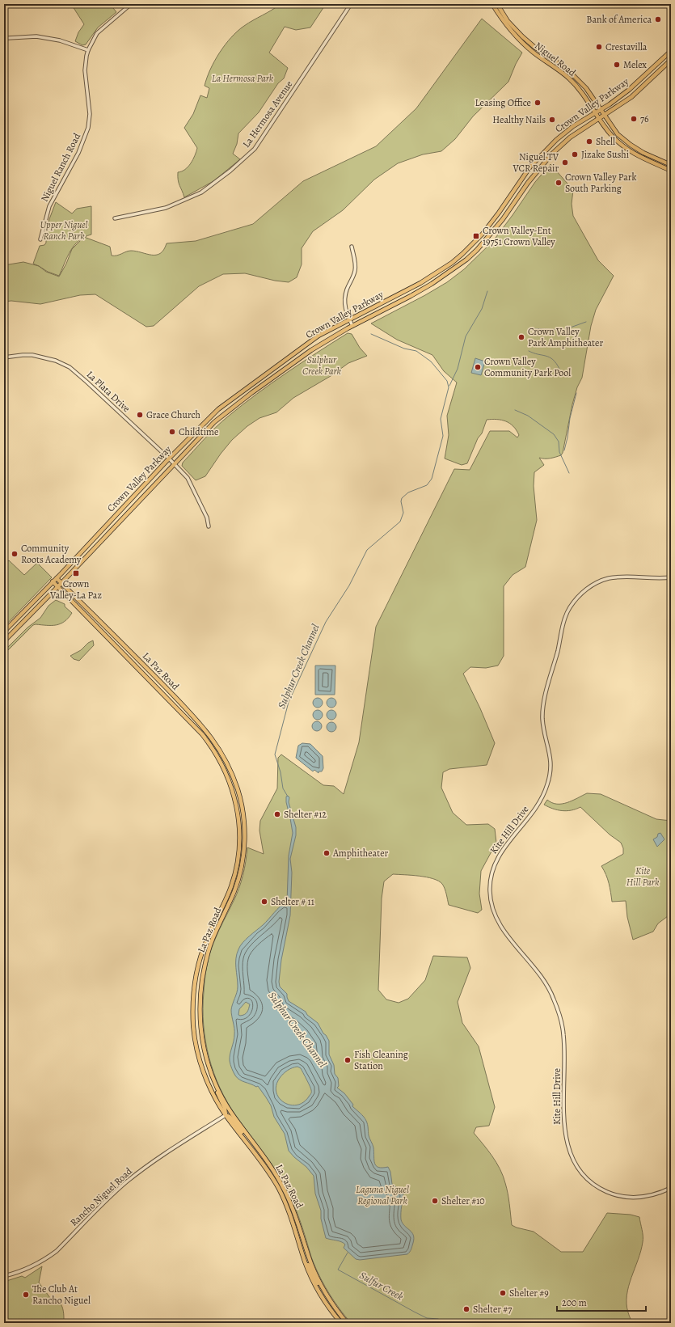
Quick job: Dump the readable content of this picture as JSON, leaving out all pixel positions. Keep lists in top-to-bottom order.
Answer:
{
  "streets": {
    "main road": ["Niguel Road", "Crown Valley Parkway", "La Paz Road"],
    "street": [
      "La Hermosa Avenue",
      "Niguel Ranch Road",
      "La Plata Drive",
      "Kite Hill Drive",
      "Rancho Niguel Road"
    ]
  },
  "crossings": [
    ["Niguel Road", "Crown Valley Parkway"],
    ["Crown Valley Parkway", "La Plata Drive"],
    ["Crown Valley Parkway", "La Paz Road"],
    ["La Paz Road", "Rancho Niguel Road"]
  ],
  "water": ["Sulphur Creek Channel", "Sulfur Creek"],
  "parks": [
    "La Hermosa Park",
    "Upper Niguel Ranch Park",
    "Sulphur Creek Park",
    "Kite Hill Park",
    "Laguna Niguel Regional Park"
  ],
  "places": {
    "other": [
      "Bank of America",
      "Crestavilla",
      "Melex",
      "Leasing Office",
      "76",
      "Healthy Nails",
      "Shell",
      "Jizake Sushi",
      "Niguel TV VCR Repair",
      "Crown Valley Park South Parking",
      "Crown Valley Park Amphitheater",
      "Crown Valley Community Park Pool",
      "Grace Church",
      "Childtime",
      "Community Roots Academy",
      "Shelter #12",
      "Amphitheater",
      "Shelter # 11",
      "Fish Cleaning Station",
      "Shelter #10",
      "Shelter #9",
      "The Club At Rancho Niguel",
      "Shelter #7"
    ],
    "transit": ["Crown Valley-Ent 19751 Crown Valley", "Crown Valley-La Paz"]
  },
  "scale_bar": "200 m"
}
